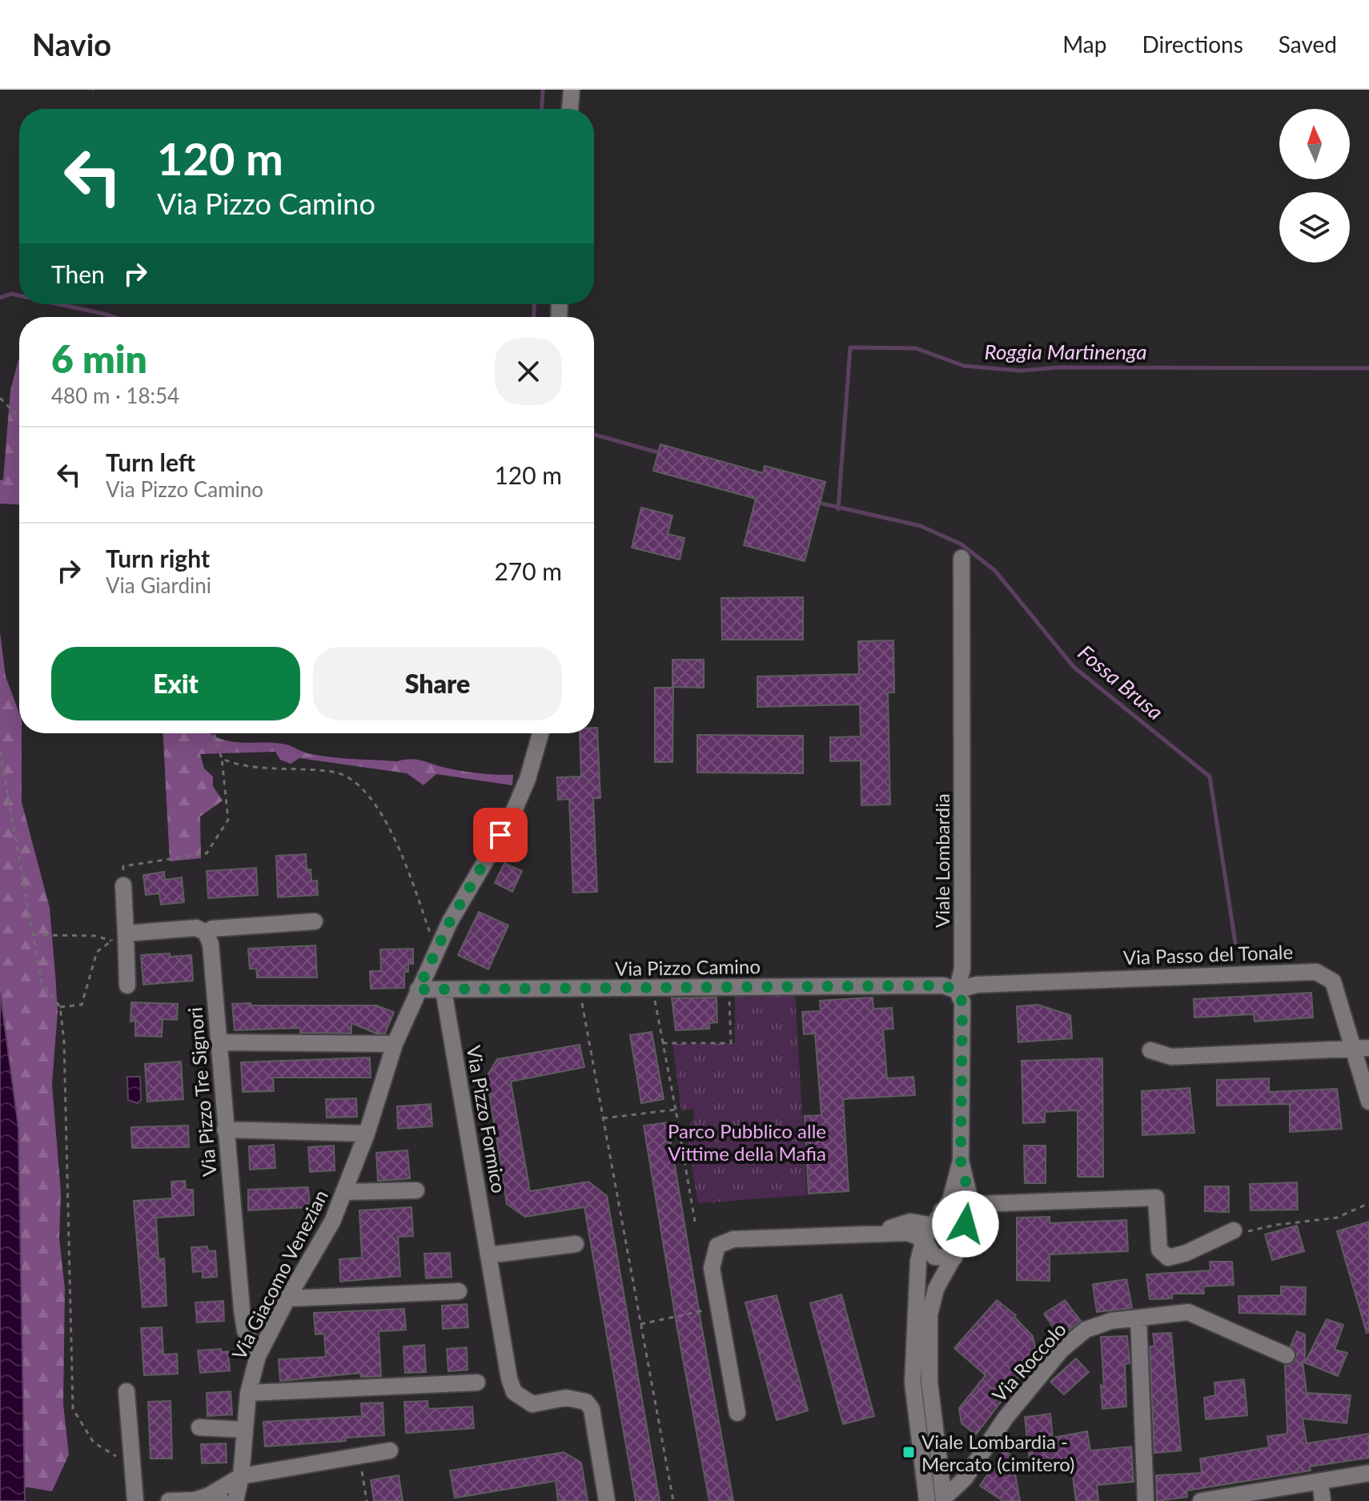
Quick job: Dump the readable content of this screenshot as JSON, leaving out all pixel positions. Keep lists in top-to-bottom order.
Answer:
{
  "streets": {
    "street": [
      "Viale Lombardia",
      "Via Passo del Tonale",
      "Via Pizzo Camino",
      "Via Pizzo Tre Signori",
      "Via Pizzo Formico",
      "Via Giacomo Venezian",
      "Via Roccolo"
    ]
  },
  "crossings": [
    ["Viale Lombardia", "Via Passo del Tonale"],
    ["Viale Lombardia", "Via Pizzo Camino"],
    ["Viale Lombardia", "Via Roccolo"],
    ["Via Passo del Tonale", "Via Pizzo Camino"],
    ["Via Pizzo Camino", "Via Pizzo Formico"],
    ["Via Pizzo Camino", "Via Giacomo Venezian"],
    ["Via Pizzo Tre Signori", "Via Giacomo Venezian"]
  ],
  "water": ["Roggia Martinenga", "Fossa Brusa"],
  "parks": ["Parco Pubblico alle Vittime della Mafia"],
  "places": {
    "transit": ["Viale Lombardia - Mercato (cimitero)"]
  },
  "north": "top",
  "page": {
    "header": "Navio",
    "nav": ["Map", "Directions", "Saved"],
    "turn": ["120 m", "Via Pizzo Camino"],
    "then": "Then",
    "heading": ["6 min", "480 m · 18:54"],
    "list": [
      {
        "name": "Turn left",
        "note": "Via Pizzo Camino",
        "value": "120 m"
      },
      {
        "name": "Turn right",
        "note": "Via Giardini",
        "value": "270 m"
      }
    ],
    "buttons": ["Exit", "Share"]
  }
}
